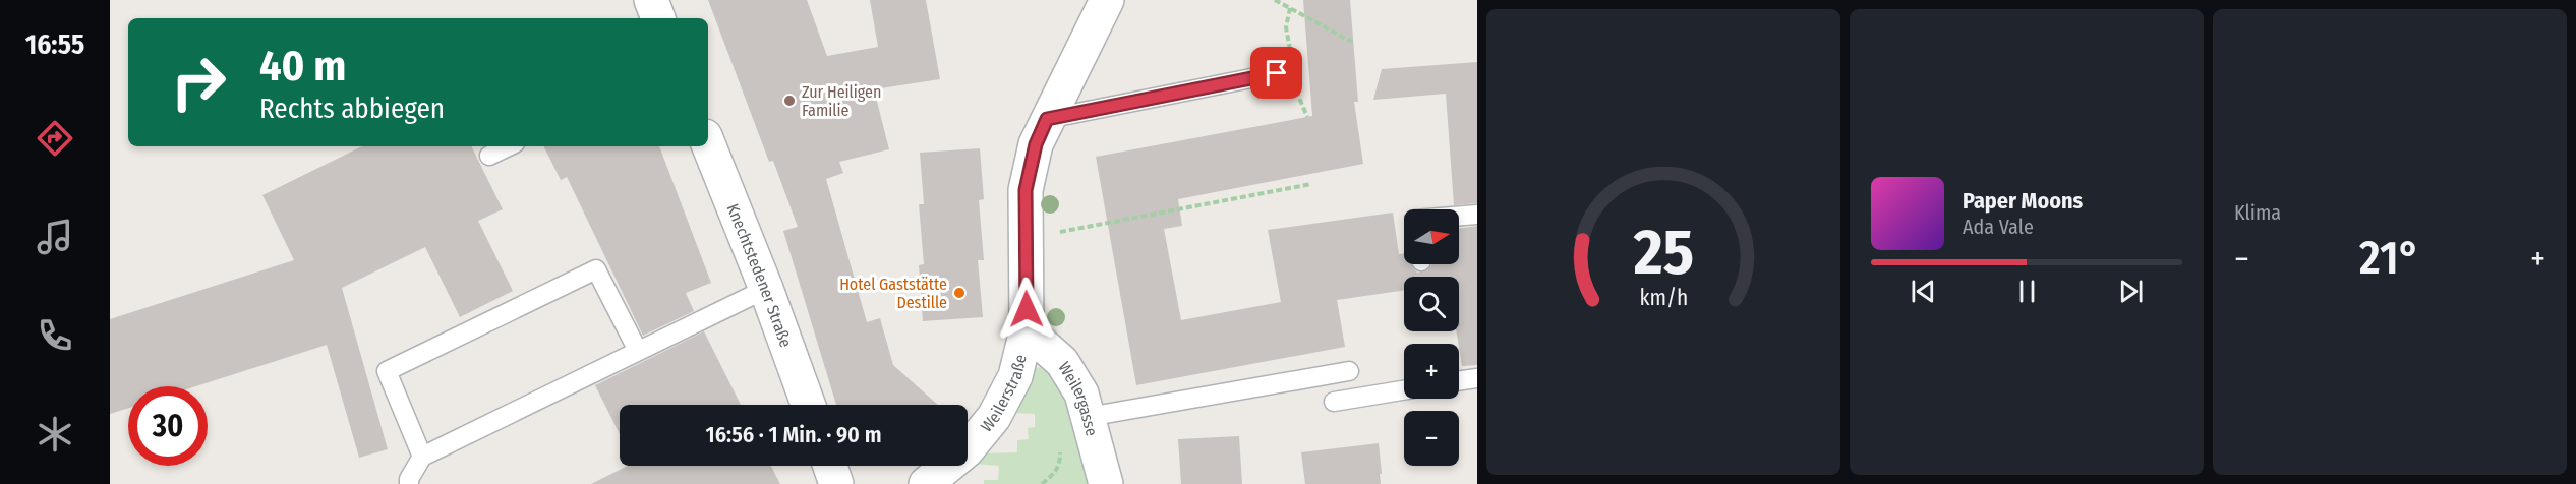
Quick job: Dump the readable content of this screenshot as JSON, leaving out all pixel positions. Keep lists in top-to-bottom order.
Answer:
{
  "streets": {
    "street": ["Knechtstedener Straße", "Weilerstraße", "Weilergasse"]
  },
  "crossings": [
    ["Weilerstraße", "Weilergasse"]
  ],
  "places": ["Zur Heiligen Familie", "Hotel Gaststätte Destille"],
  "north": "right",
  "page": {
    "tabs": "16:55",
    "tile": "Klima",
    "turn": ["40 m", "Rechts abbiegen"],
    "song": ["Paper Moons", "Ada Vale"],
    "map_buttons": ["+", "−"],
    "heat": ["−", "21°", "+"],
    "limit": "30",
    "trip": "16:56 · 1 Min. · 90 m",
    "gauge": ["25", "km/h"]
  }
}
